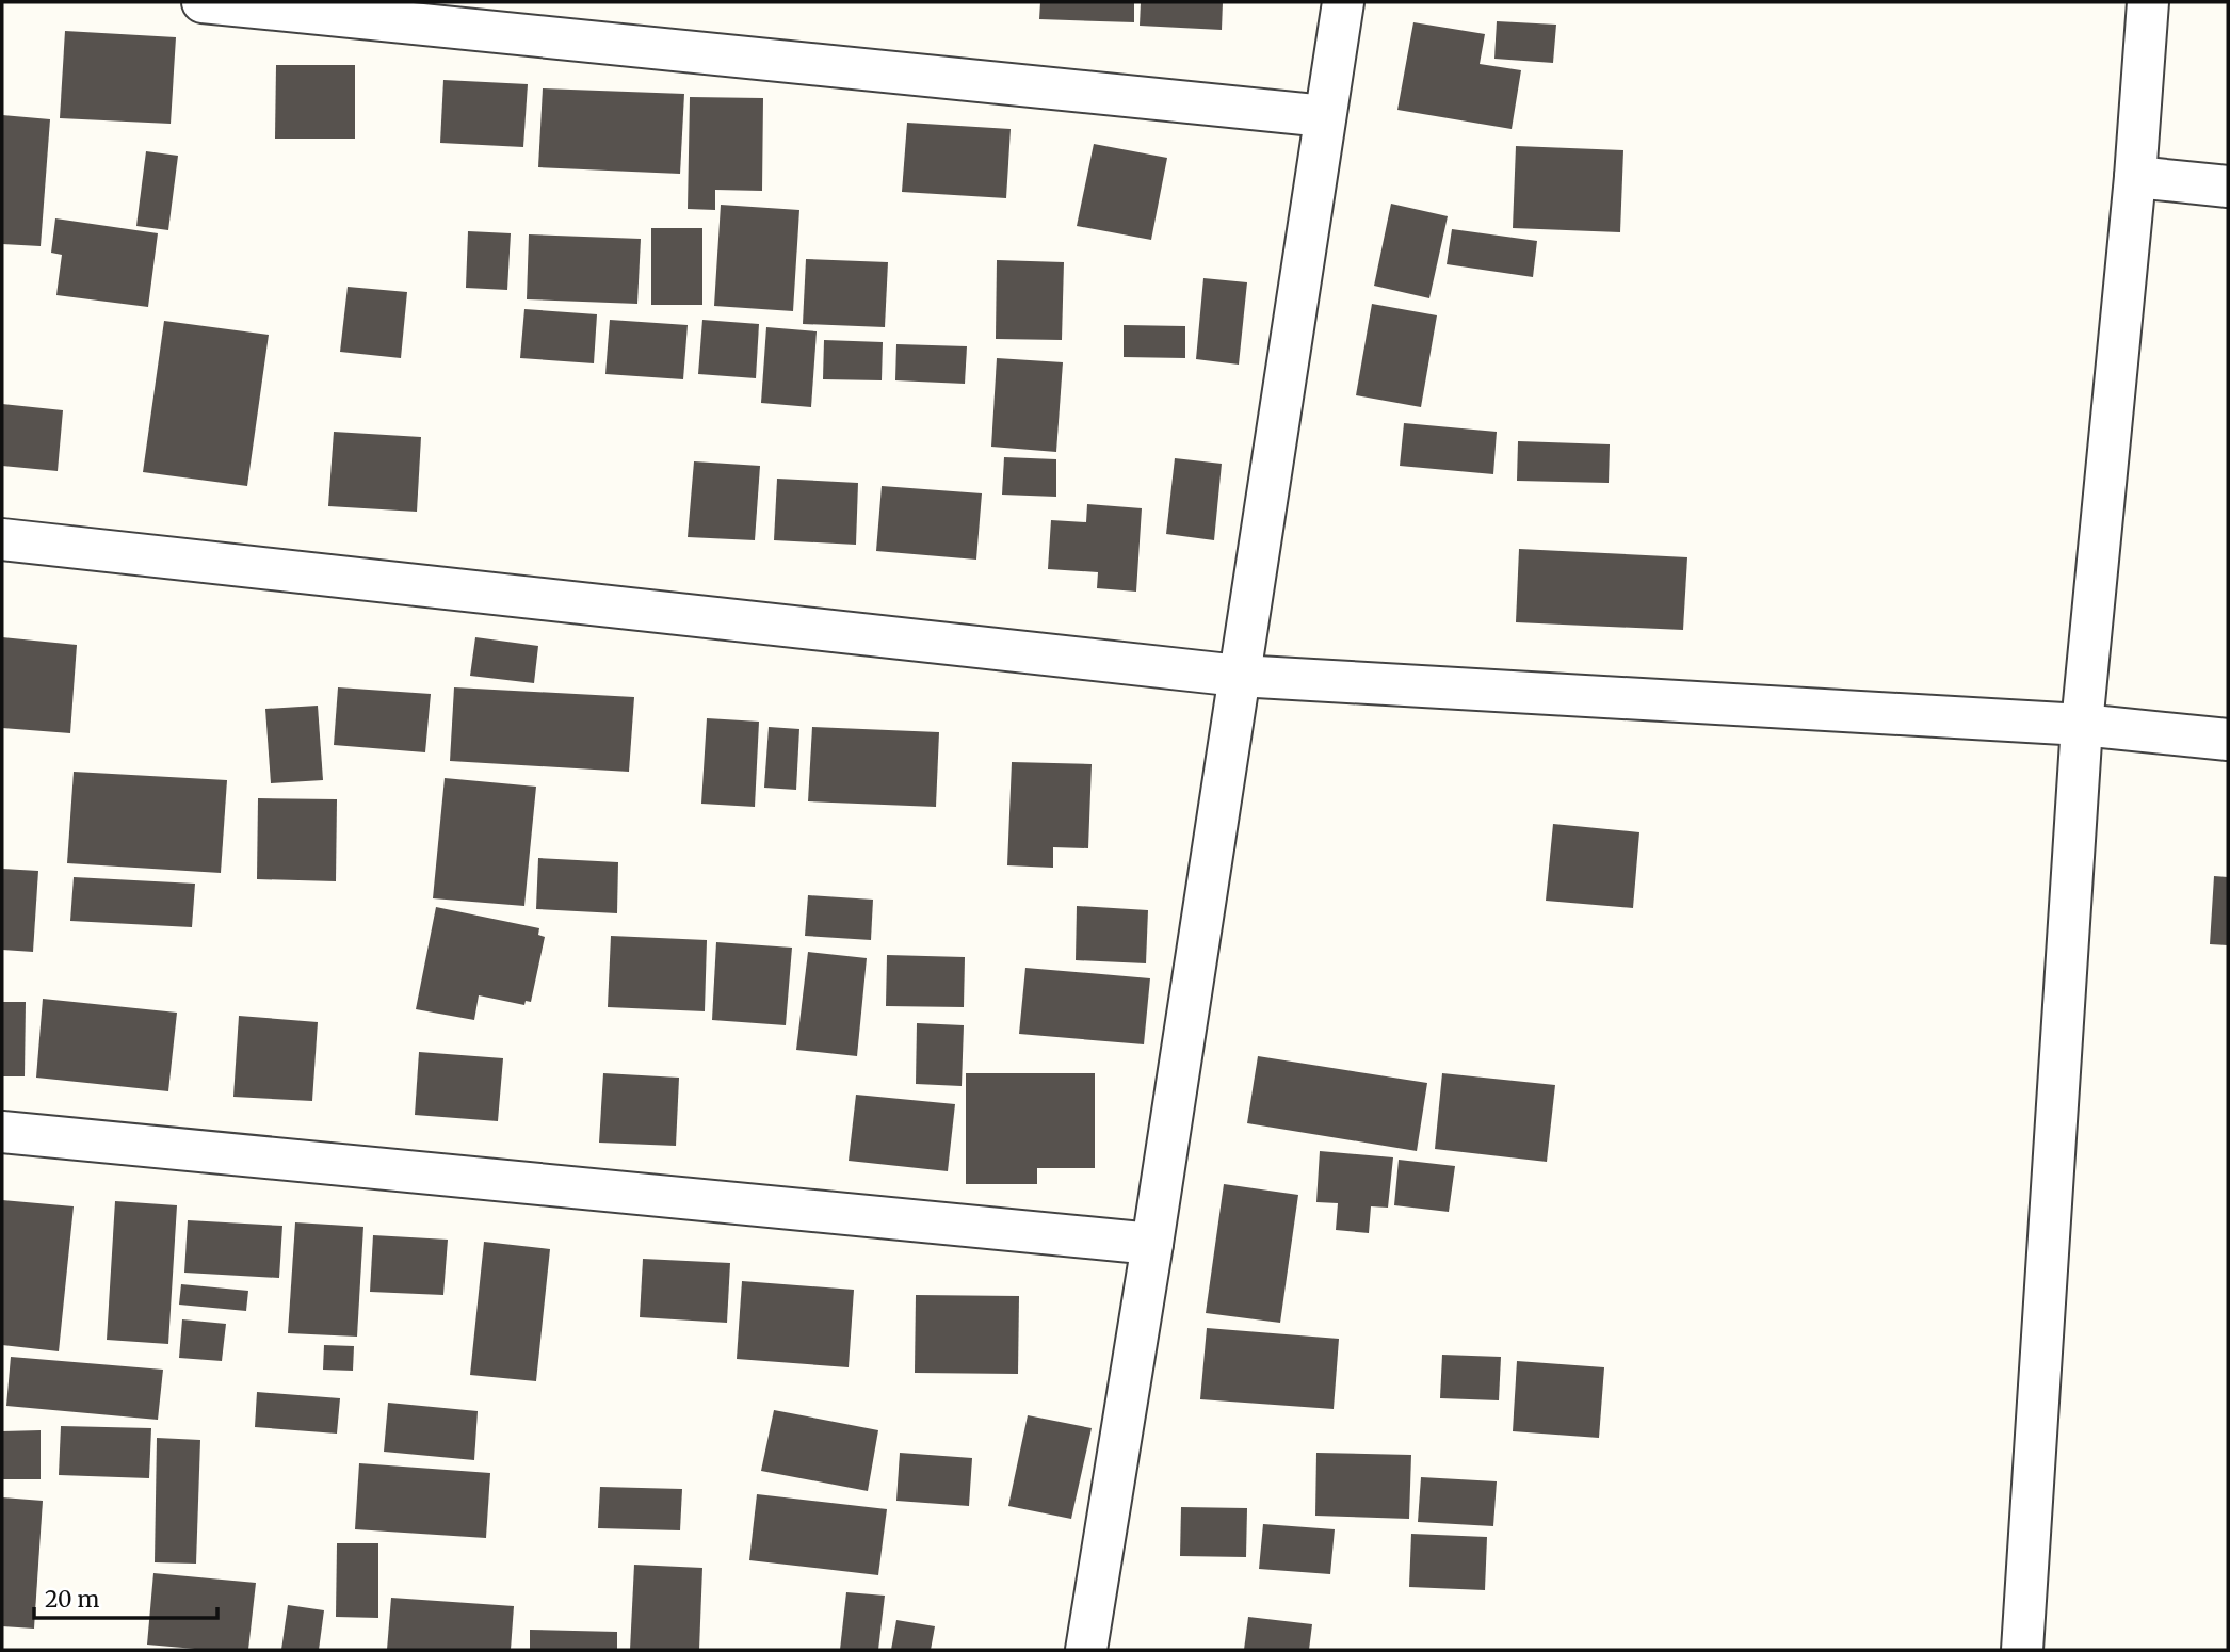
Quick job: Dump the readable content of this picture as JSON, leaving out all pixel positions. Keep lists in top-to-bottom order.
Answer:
{
  "scale_bar": "20 m"
}
